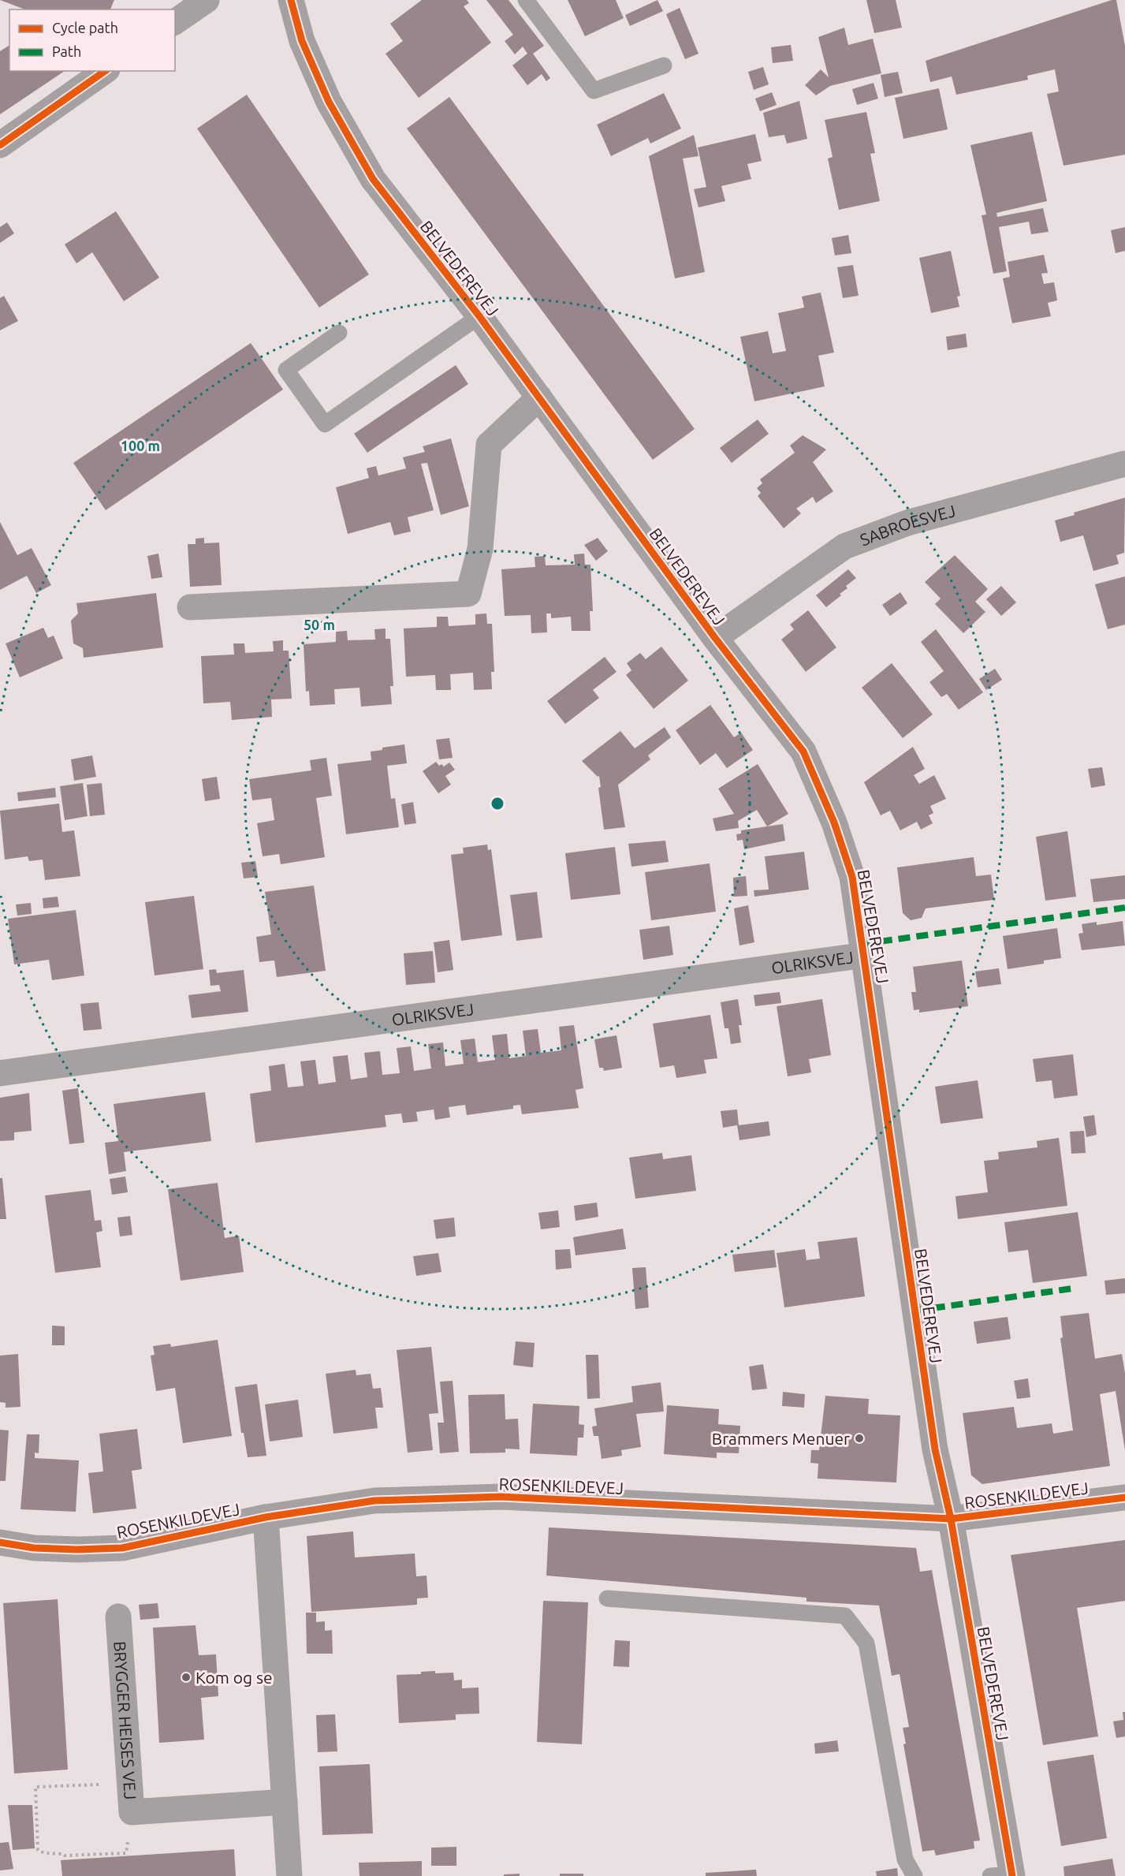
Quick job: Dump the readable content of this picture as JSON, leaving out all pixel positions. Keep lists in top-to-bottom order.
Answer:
{
  "streets": {
    "street": [
      "BELVEDEREVEJ",
      "SABROESVEJ",
      "OLRIKSVEJ",
      "ROSENKILDEVEJ",
      "BRYGGER HEISES VEJ"
    ]
  },
  "crossings": [
    ["BELVEDEREVEJ", "SABROESVEJ"],
    ["BELVEDEREVEJ", "OLRIKSVEJ"],
    ["BELVEDEREVEJ", "ROSENKILDEVEJ"]
  ],
  "places": ["Brammers Menuer", "Kom og se"],
  "legend": ["Cycle path", "Path"],
  "rings": ["100 m", "50 m"]
}
